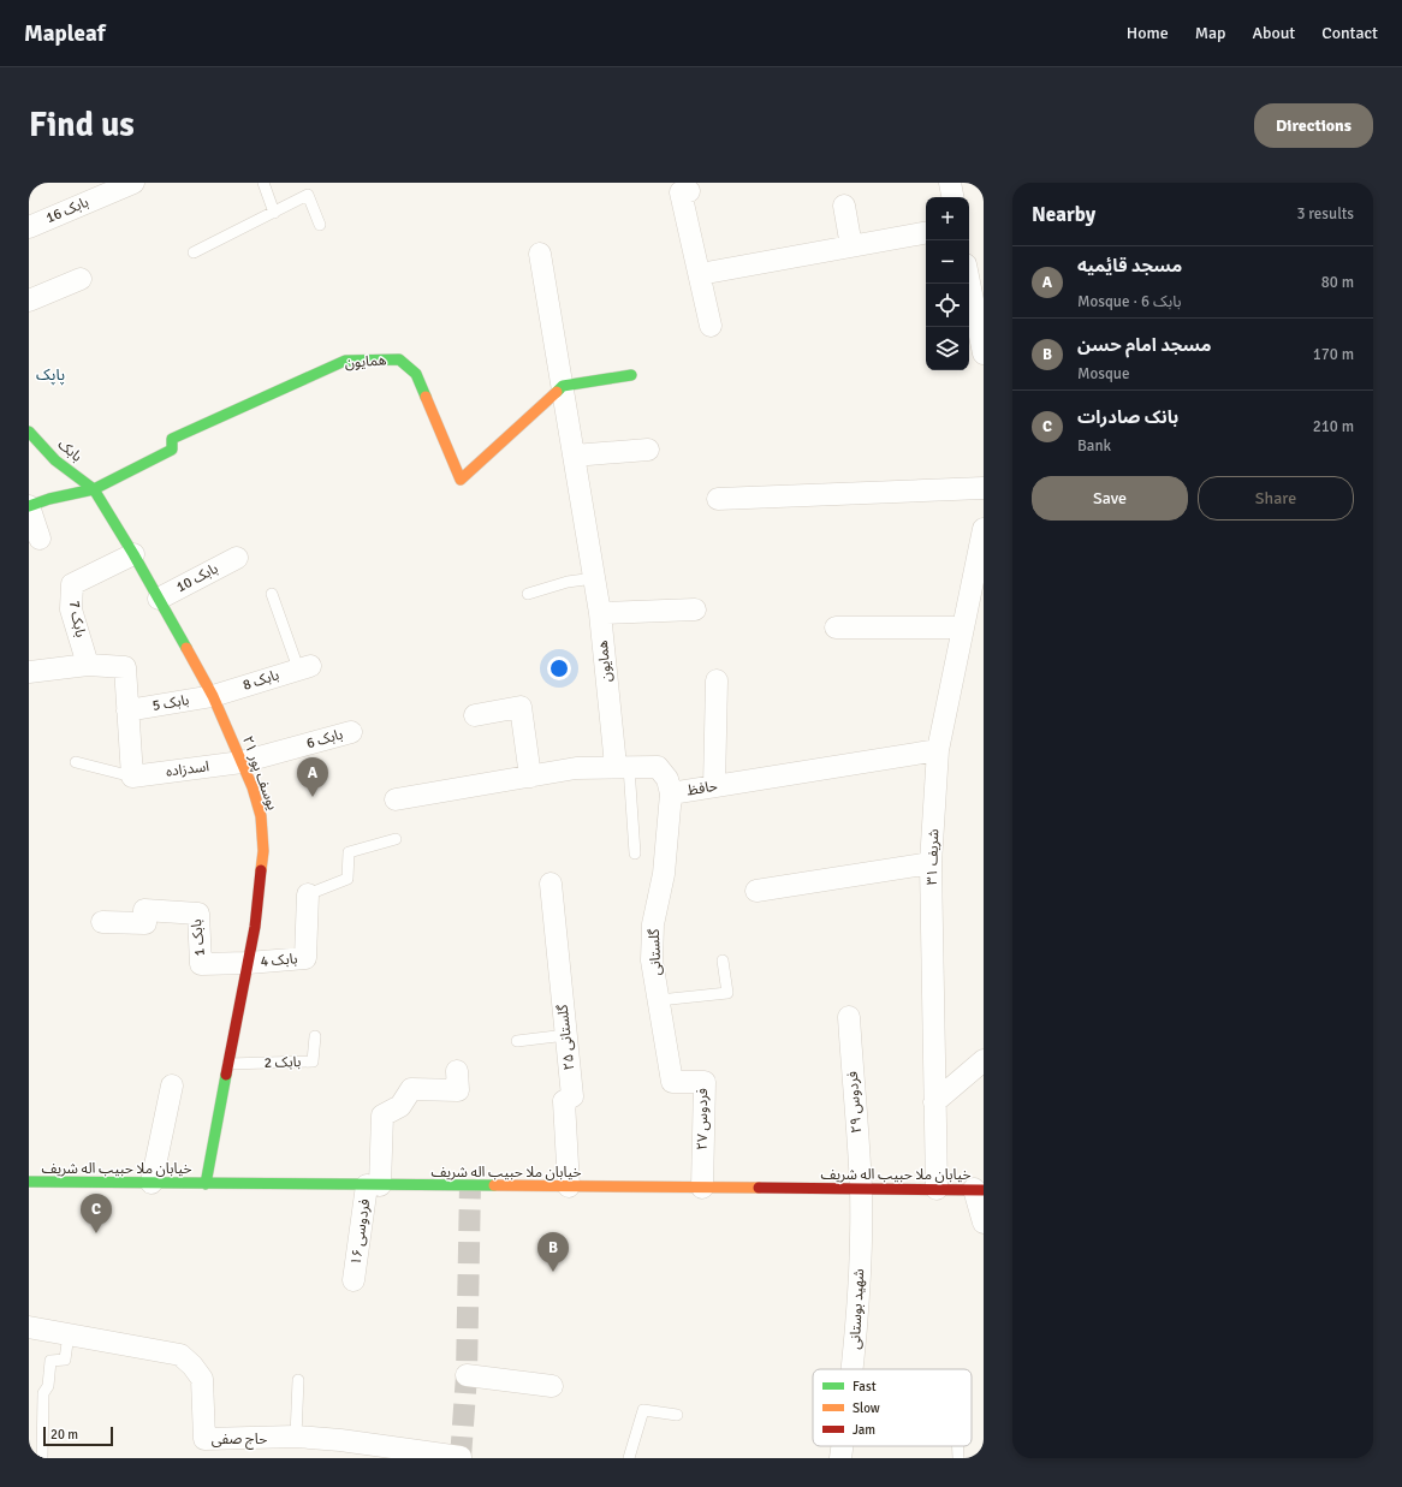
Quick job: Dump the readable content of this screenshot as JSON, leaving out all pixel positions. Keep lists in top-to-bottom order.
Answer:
{
  "streets": {
    "street": [
      "بابک 16",
      "همایون",
      "بابک",
      "بابک 10",
      "بابک 7",
      "بابک 8",
      "بابک 5",
      "بابک 6",
      "اسدزاده",
      "یوسف پور ۲۱",
      "حافظ",
      "شریف ۳۱",
      "بابک 1",
      "گلستانی",
      "بابک 4",
      "گلستانی ۲۵",
      "فردوس ۲۹",
      "فردوس ۲۷",
      "خیابان ملا حبیب اله شریف",
      "فردوسی ۱۶",
      "شهید بوستانی",
      "حاج صفی"
    ],
    "lane": ["بابک 2"]
  },
  "crossings": [
    ["همایون", "بابک"],
    ["همایون", "یوسف پور ۲۱"],
    ["همایون", "حافظ"],
    ["بابک", "یوسف پور ۲۱"],
    ["بابک 10", "یوسف پور ۲۱"],
    ["بابک 7", "یوسف پور ۲۱"],
    ["بابک 8", "بابک 5"],
    ["بابک 8", "یوسف پور ۲۱"],
    ["بابک 5", "یوسف پور ۲۱"],
    ["بابک 6", "اسدزاده"],
    ["بابک 6", "یوسف پور ۲۱"],
    ["اسدزاده", "یوسف پور ۲۱"],
    ["یوسف پور ۲۱", "بابک 1"],
    ["یوسف پور ۲۱", "بابک 4"],
    ["یوسف پور ۲۱", "بابک 2"],
    ["یوسف پور ۲۱", "خیابان ملا حبیب اله شریف"],
    ["حافظ", "شریف ۳۱"],
    ["حافظ", "گلستانی"],
    ["شریف ۳۱", "خیابان ملا حبیب اله شریف"],
    ["بابک 1", "بابک 4"],
    ["گلستانی", "فردوس ۲۷"],
    ["گلستانی ۲۵", "خیابان ملا حبیب اله شریف"],
    ["فردوس ۲۹", "خیابان ملا حبیب اله شریف"],
    ["فردوس ۲۹", "شهید بوستانی"],
    ["فردوس ۲۷", "خیابان ملا حبیب اله شریف"],
    ["خیابان ملا حبیب اله شریف", "فردوسی ۱۶"],
    ["خیابان ملا حبیب اله شریف", "شهید بوستانی"]
  ],
  "districts": ["پاپک"],
  "legend": ["Fast", "Slow", "Jam"],
  "scale_bar": "20 m",
  "page": {
    "header": "Mapleaf",
    "nav": [
      "Home",
      "Map",
      "About",
      "Contact"
    ],
    "buttons": [
      "Directions",
      ["Save", "Share"]
    ],
    "title": "Find us",
    "heading": ["Nearby", "3 results"],
    "map_buttons": ["+", "−"],
    "list": [
      {
        "mark": "A",
        "name": "مسجد قایٔمیه",
        "note": "Mosque · بابک 6",
        "value": "80 m"
      },
      {
        "mark": "B",
        "name": "مسجد امام حسن",
        "note": "Mosque",
        "value": "170 m"
      },
      {
        "mark": "C",
        "name": "بانک صادرات",
        "note": "Bank",
        "value": "210 m"
      }
    ],
    "pins": ["A", "C", "B"],
    "scale": "20 m"
  }
}
